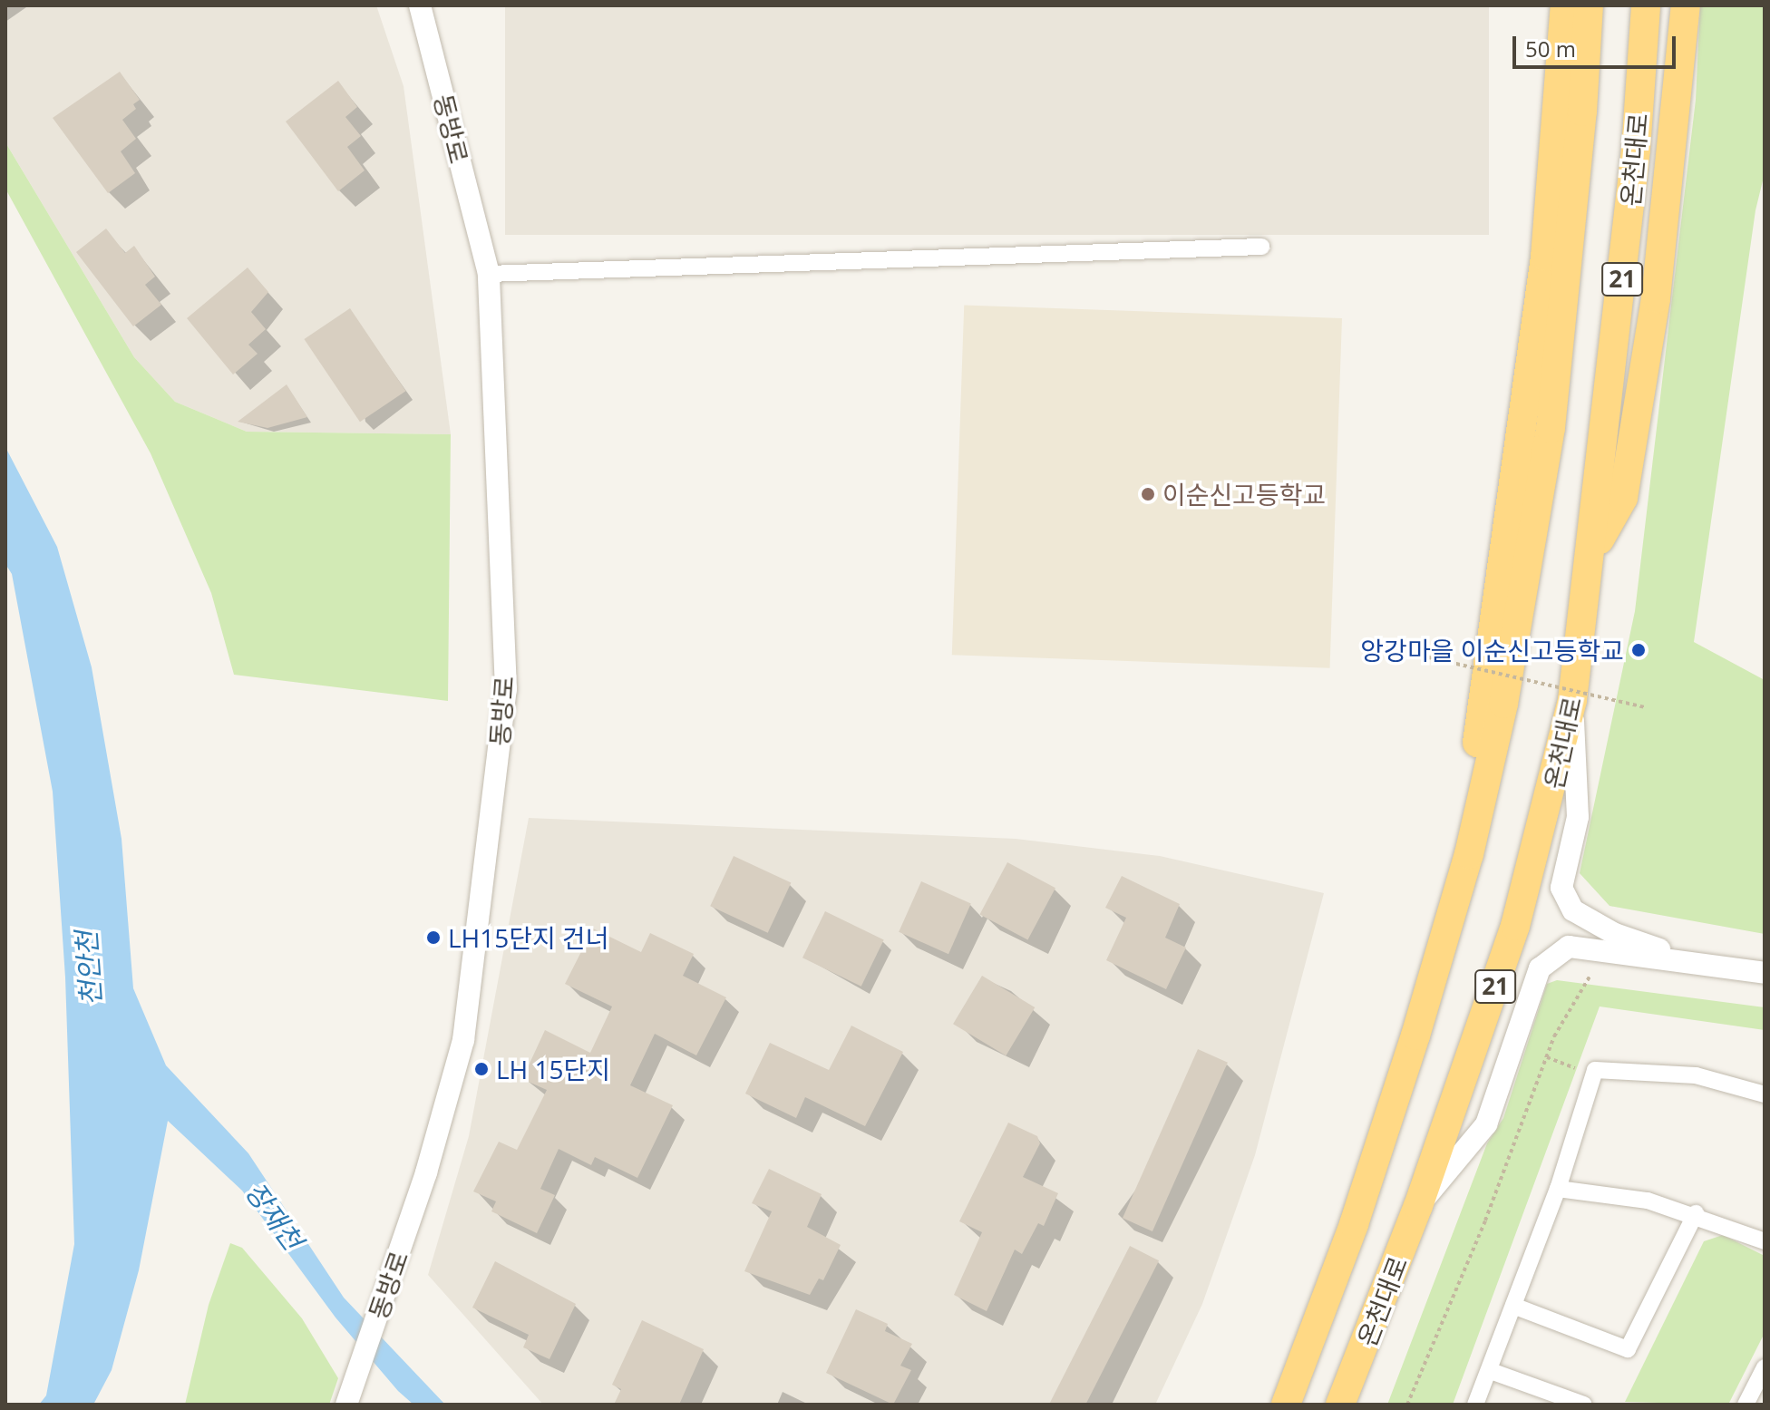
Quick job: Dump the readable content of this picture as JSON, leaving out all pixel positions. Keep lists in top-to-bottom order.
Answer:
{
  "streets": {
    "highway": ["온천대로", "21"],
    "street": ["동방로"]
  },
  "water": ["천안천", "장재천"],
  "places": [
    "이순신고등학교",
    "앙강마을 이순신고등학교",
    "LH15단지 건너",
    "LH 15단지"
  ],
  "scale_bar": "50 m"
}
